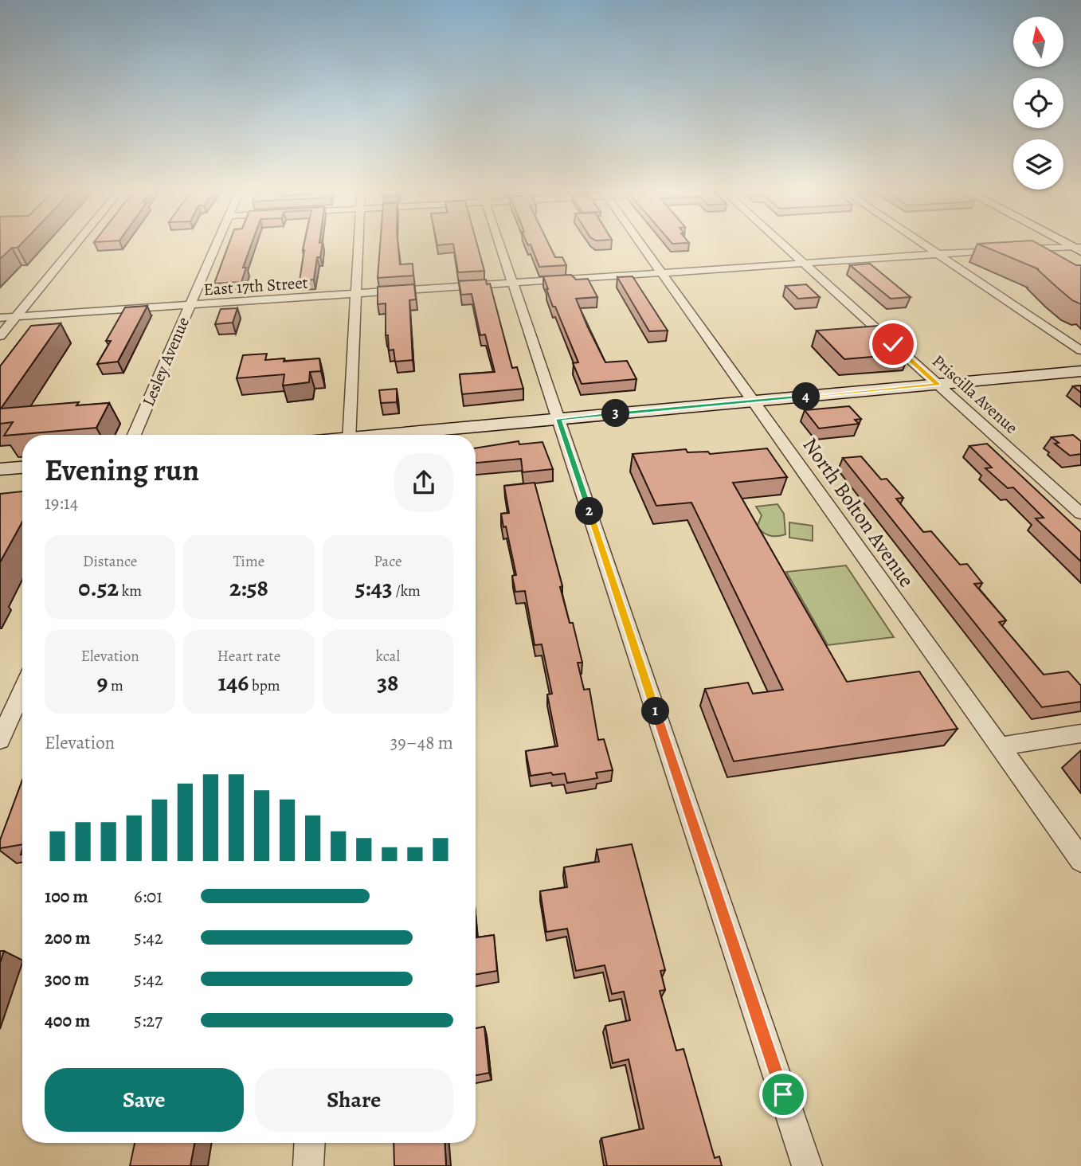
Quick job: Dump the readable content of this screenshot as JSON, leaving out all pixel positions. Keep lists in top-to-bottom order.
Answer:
{
  "streets": {
    "street": [
      "East 17th Street",
      "Lesley Avenue",
      "Priscilla Avenue",
      "North Bolton Avenue"
    ]
  },
  "crossings": [
    ["East 17th Street", "Lesley Avenue"],
    ["East 17th Street", "Priscilla Avenue"],
    ["East 17th Street", "North Bolton Avenue"]
  ],
  "north": "top",
  "page": {
    "pins": [
      "4",
      "3",
      "2",
      "1"
    ],
    "heading": ["Evening run", "19:14"],
    "stats": [
      ["Distance", "0.52 km"],
      ["Time", "2:58"],
      ["Pace", "5:43 /km"],
      ["Elevation", "9 m"],
      ["Heart rate", "146 bpm"],
      ["kcal", "38"]
    ],
    "chart": ["Elevation", "39–48 m"],
    "list": [
      {
        "name": "100 m",
        "note": "6:01"
      },
      {
        "name": "200 m",
        "note": "5:42"
      },
      {
        "name": "300 m",
        "note": "5:42"
      },
      {
        "name": "400 m",
        "note": "5:27"
      }
    ],
    "buttons": ["Save", "Share"]
  }
}
